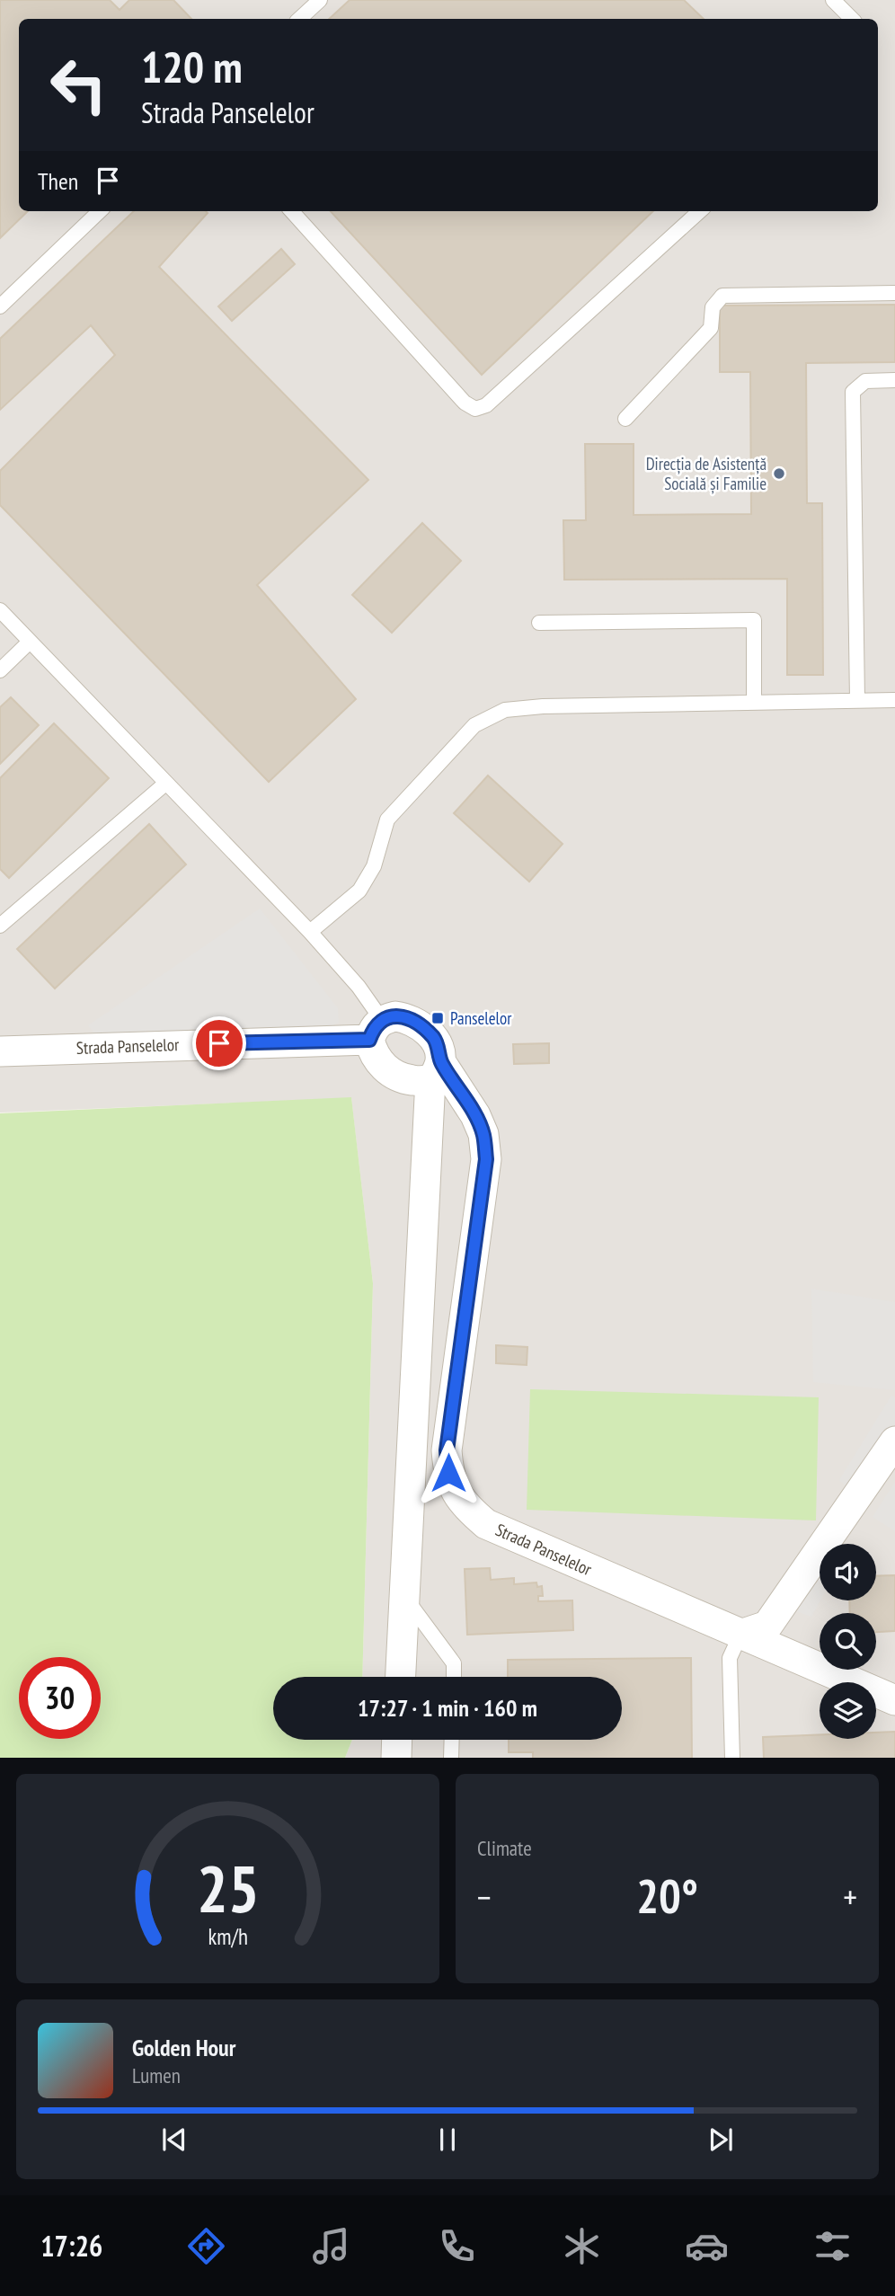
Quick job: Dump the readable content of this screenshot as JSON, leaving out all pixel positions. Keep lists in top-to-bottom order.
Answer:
{
  "streets": {
    "street": ["Strada Panselelor"]
  },
  "places": {
    "other": ["Direcția de Asistență Socială și Familie"],
    "transit": ["Panselelor"]
  },
  "page": {
    "turn": ["120 m", "Strada Panselelor"],
    "then": "Then",
    "limit": "30",
    "trip": "17:27 · 1 min · 160 m",
    "tile": "Climate",
    "heat": ["−", "20°", "+"],
    "song": ["Golden Hour", "Lumen"],
    "tabs": "17:26",
    "gauge": ["25", "km/h"]
  }
}
